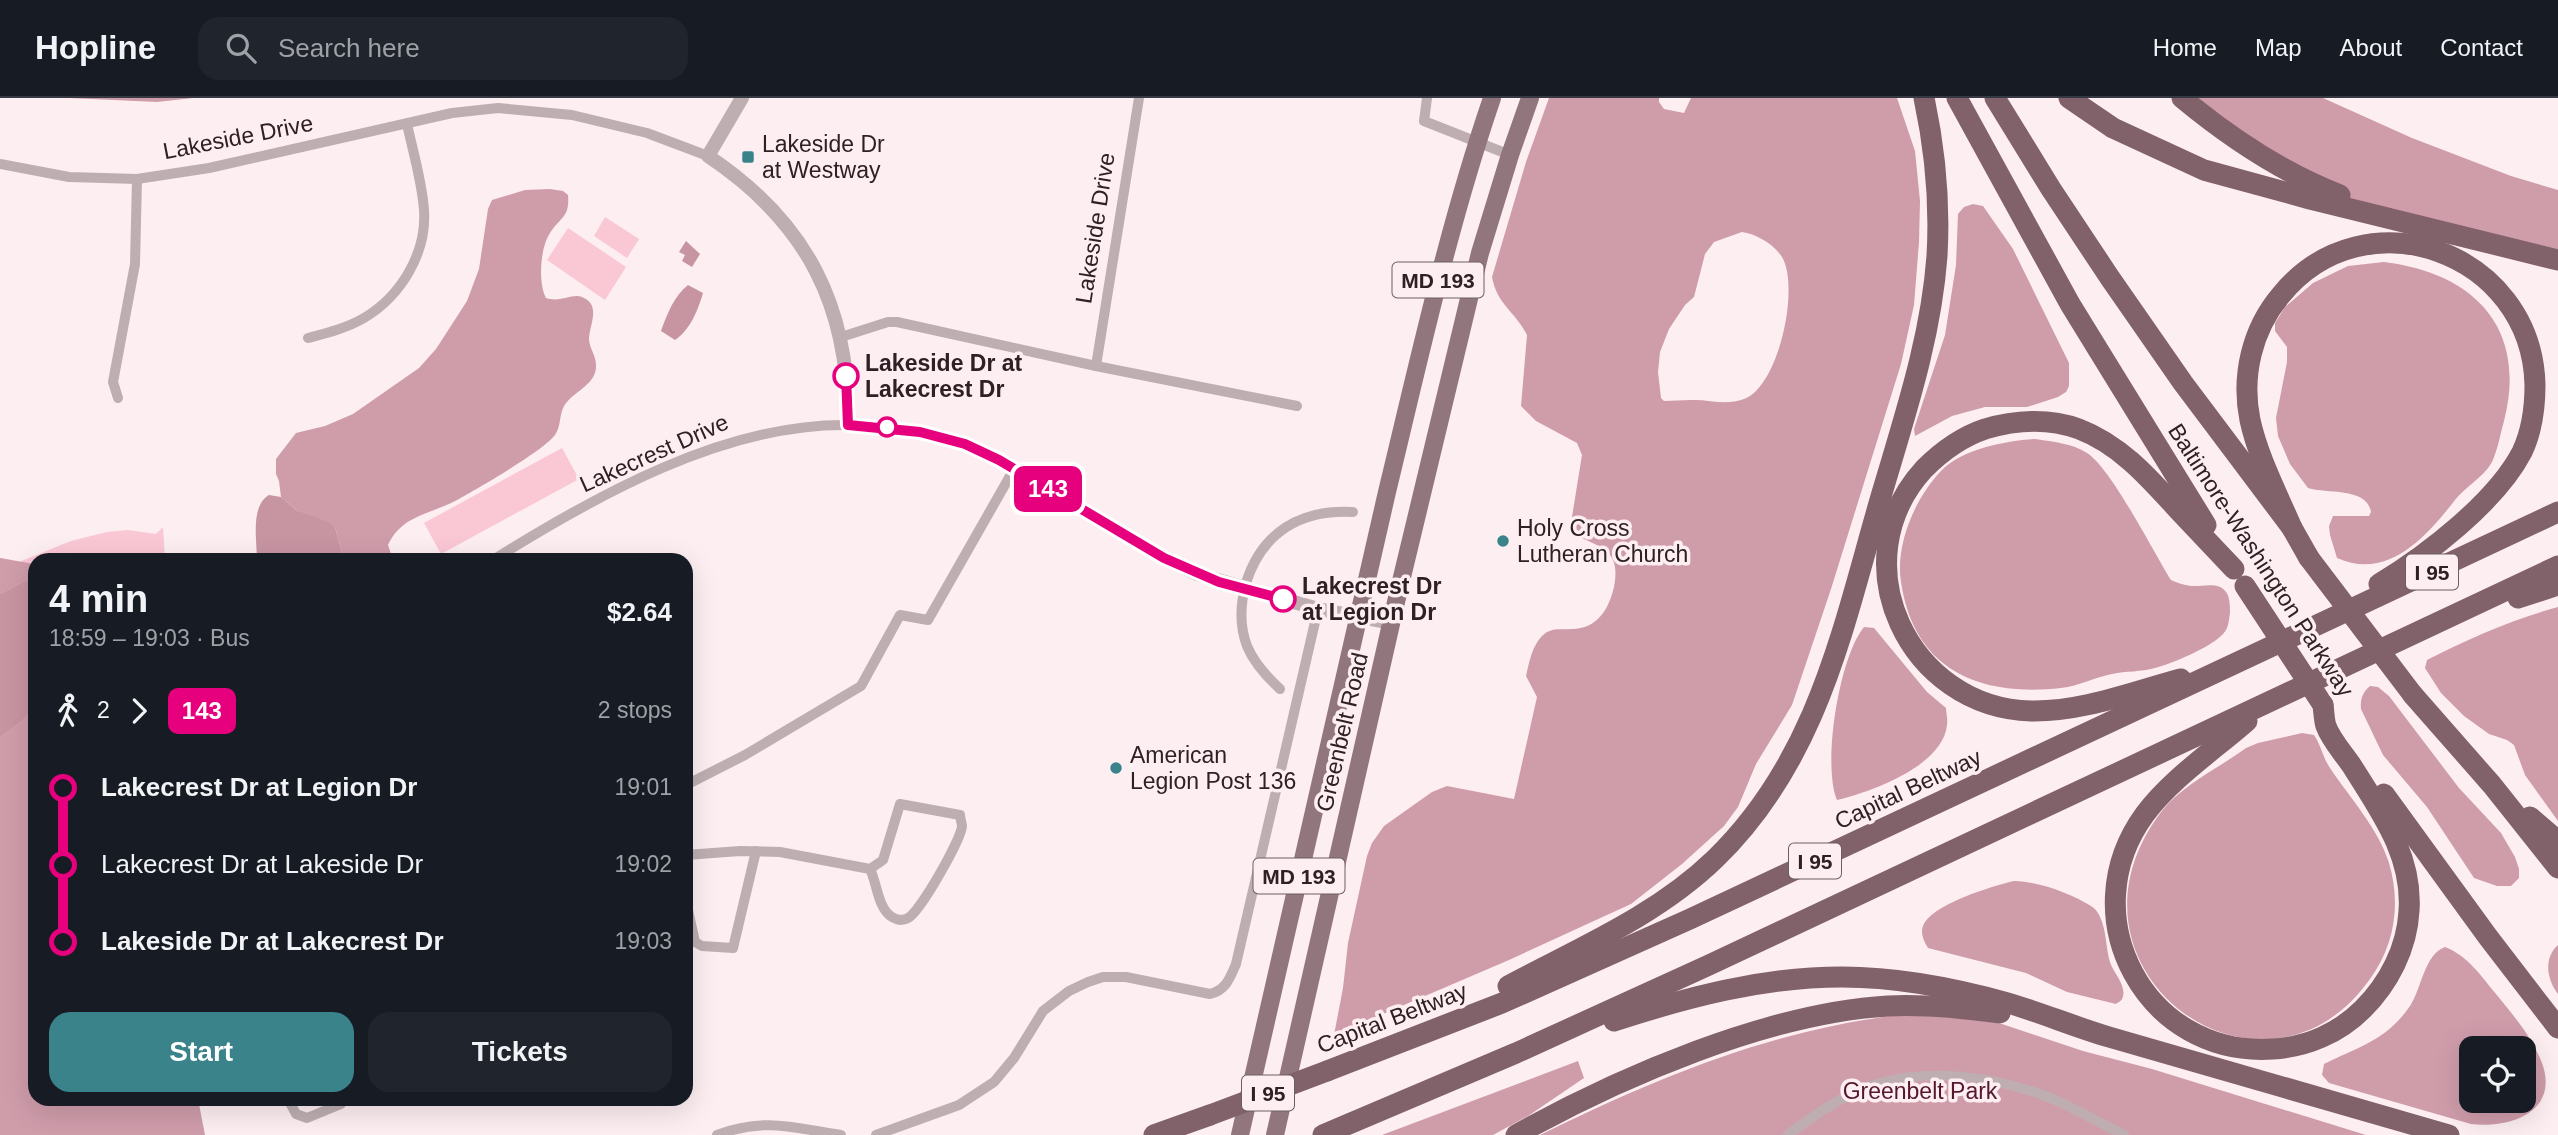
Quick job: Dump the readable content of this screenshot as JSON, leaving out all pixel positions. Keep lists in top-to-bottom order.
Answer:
{
  "streets": {
    "highway": ["Baltimore-Washington Parkway", "I 95", "Capital Beltway"],
    "main road": ["MD 193", "Greenbelt Road"],
    "street": ["Lakeside Drive", "Lakecrest Drive"]
  },
  "crossings": [
    ["Lakeside Drive", "Lakecrest Drive"],
    ["Lakecrest Drive", "Greenbelt Road"]
  ],
  "parks": ["Greenbelt Park"],
  "places": {
    "transit": ["Lakeside Dr at Westway"],
    "other": [
      "Lakeside Dr at Lakecrest Dr",
      "Holy Cross Lutheran Church",
      "Lakecrest Dr at Legion Dr",
      "American Legion Post 136"
    ]
  },
  "lines": ["bus line 143"],
  "page": {
    "header": "Hopline",
    "search": "Search here",
    "nav": [
      "Home",
      "Map",
      "About",
      "Contact"
    ],
    "on_map": "143",
    "heading": ["4 min", "18:59 – 19:03 · Bus", "$2.64"],
    "legs": ["2", "143", "2 stops"],
    "list": [
      {
        "name": "Lakecrest Dr at Legion Dr",
        "value": "19:01"
      },
      {
        "name": "Lakecrest Dr at Lakeside Dr",
        "value": "19:02"
      },
      {
        "name": "Lakeside Dr at Lakecrest Dr",
        "value": "19:03"
      }
    ],
    "buttons": ["Start", "Tickets"]
  }
}
